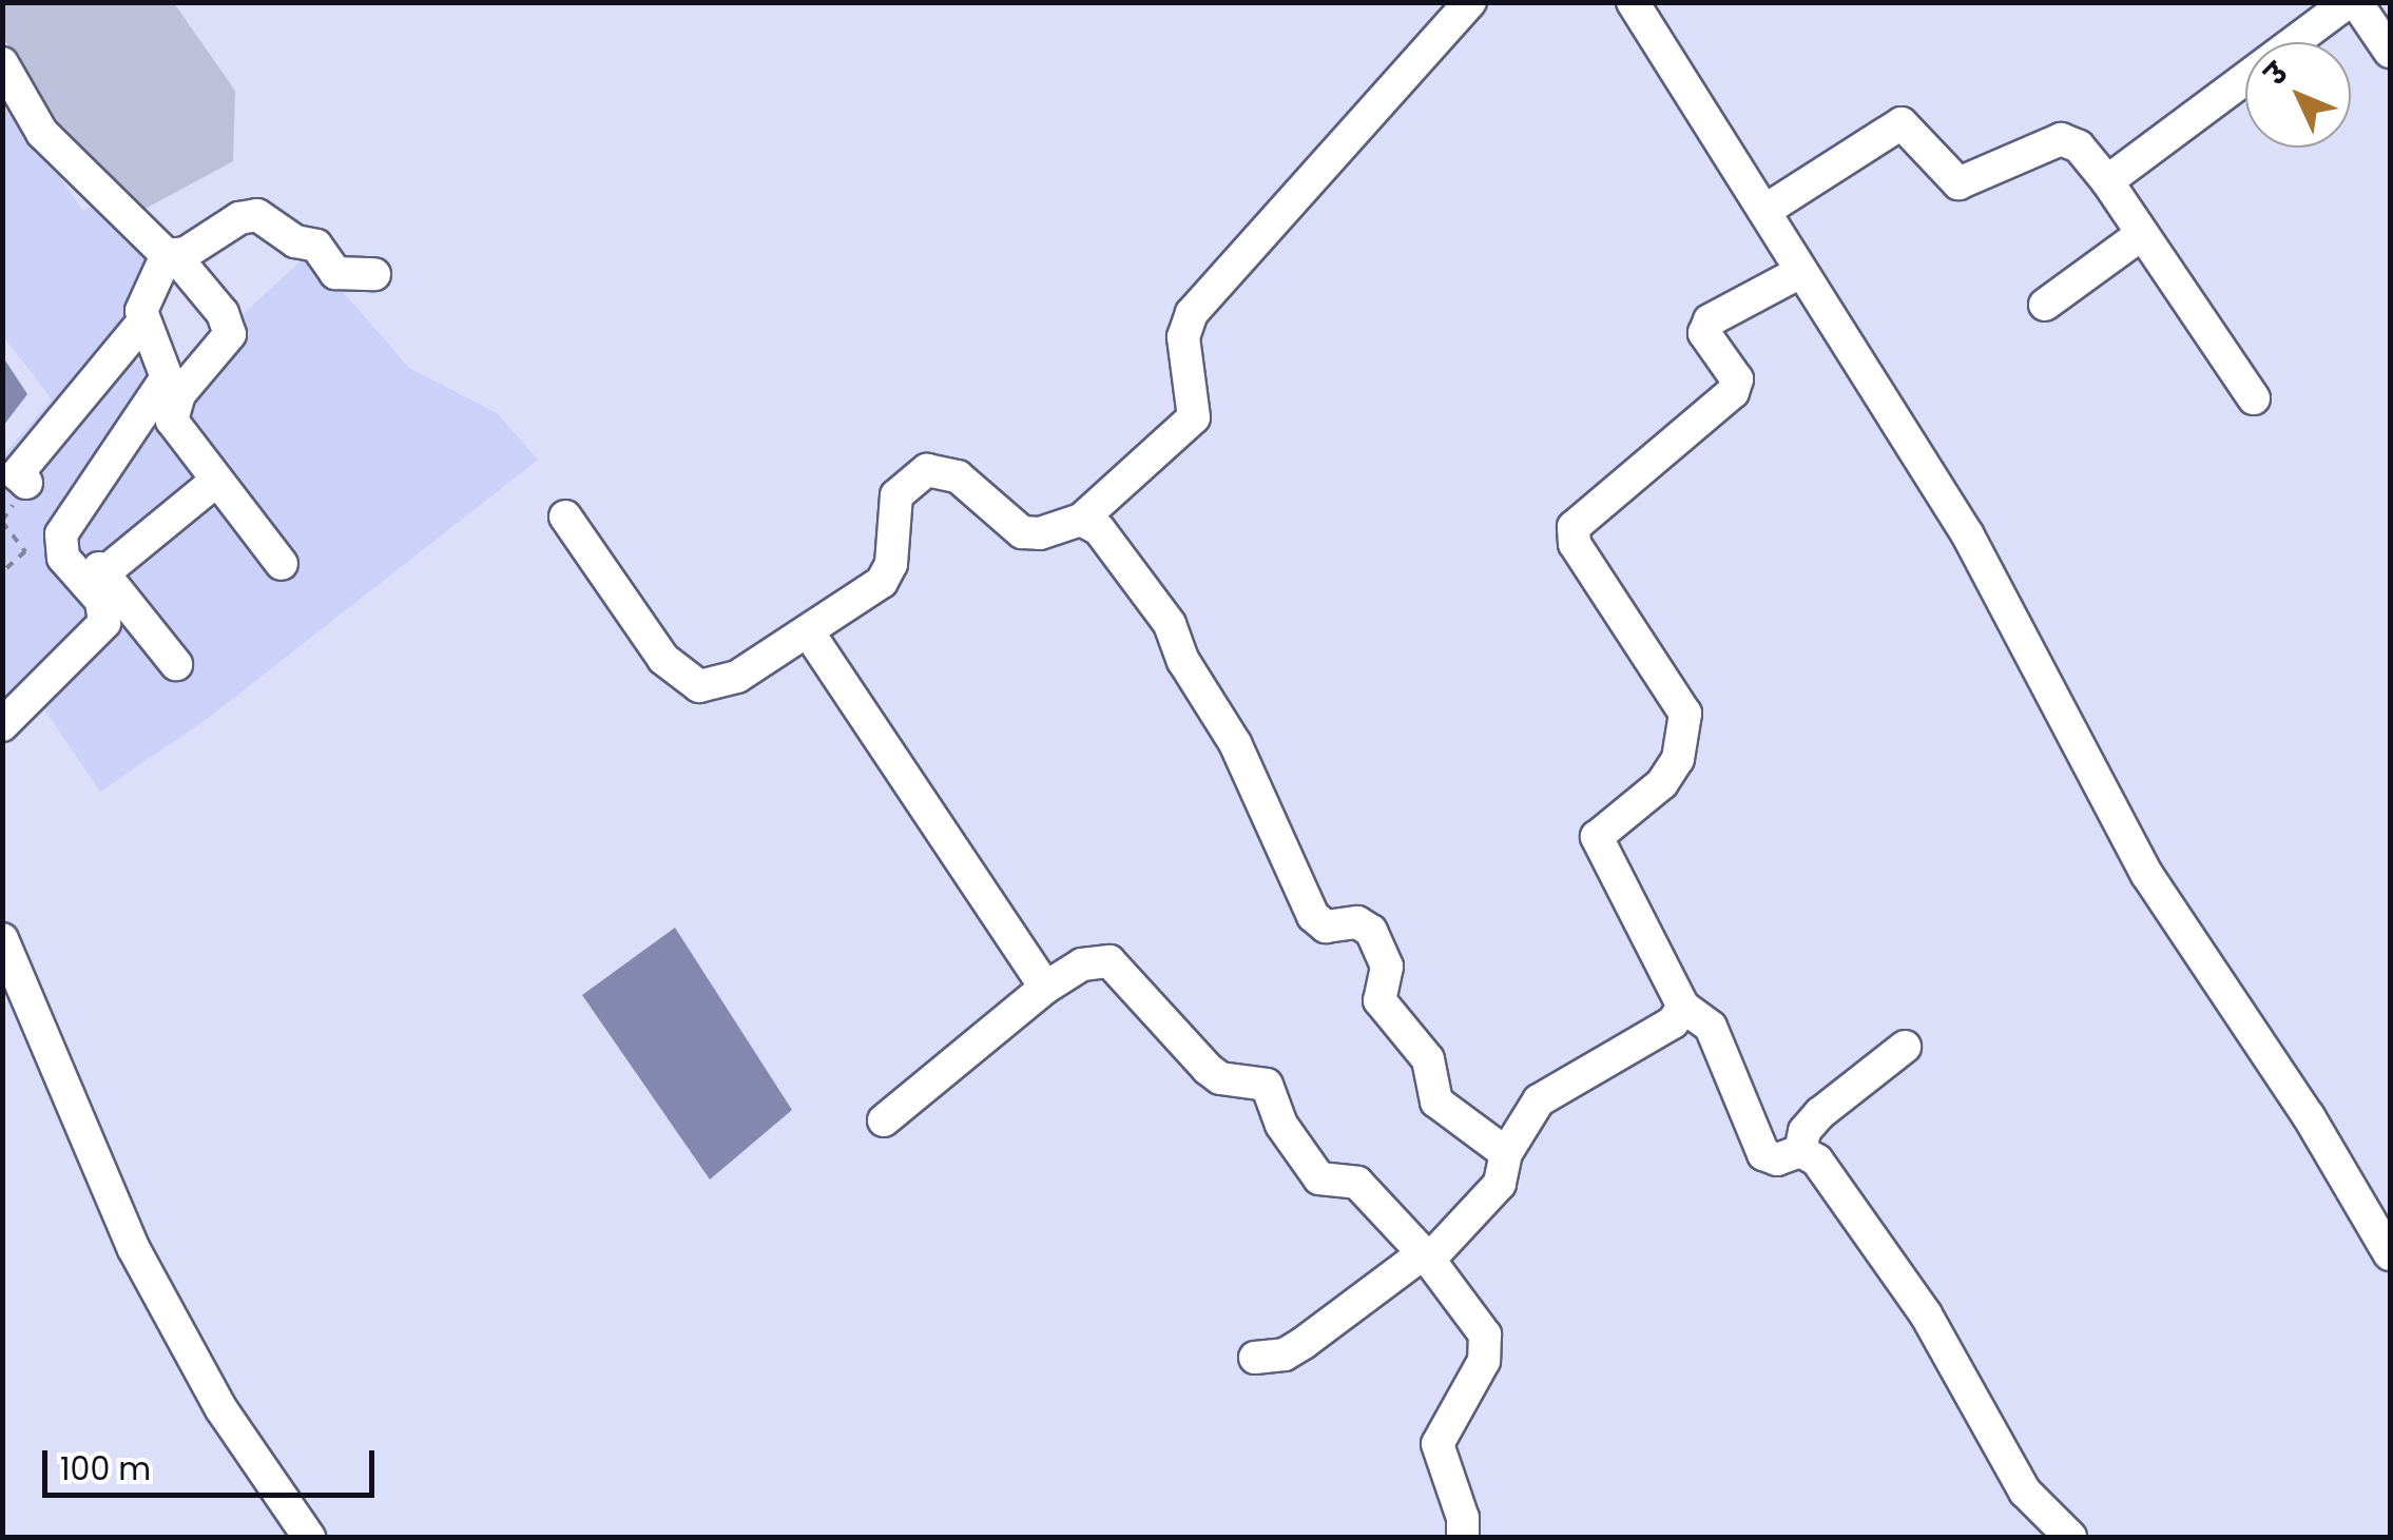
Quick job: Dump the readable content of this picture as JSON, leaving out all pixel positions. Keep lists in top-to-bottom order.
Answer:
{
  "scale_bar": "100 m",
  "north": "top left"
}
